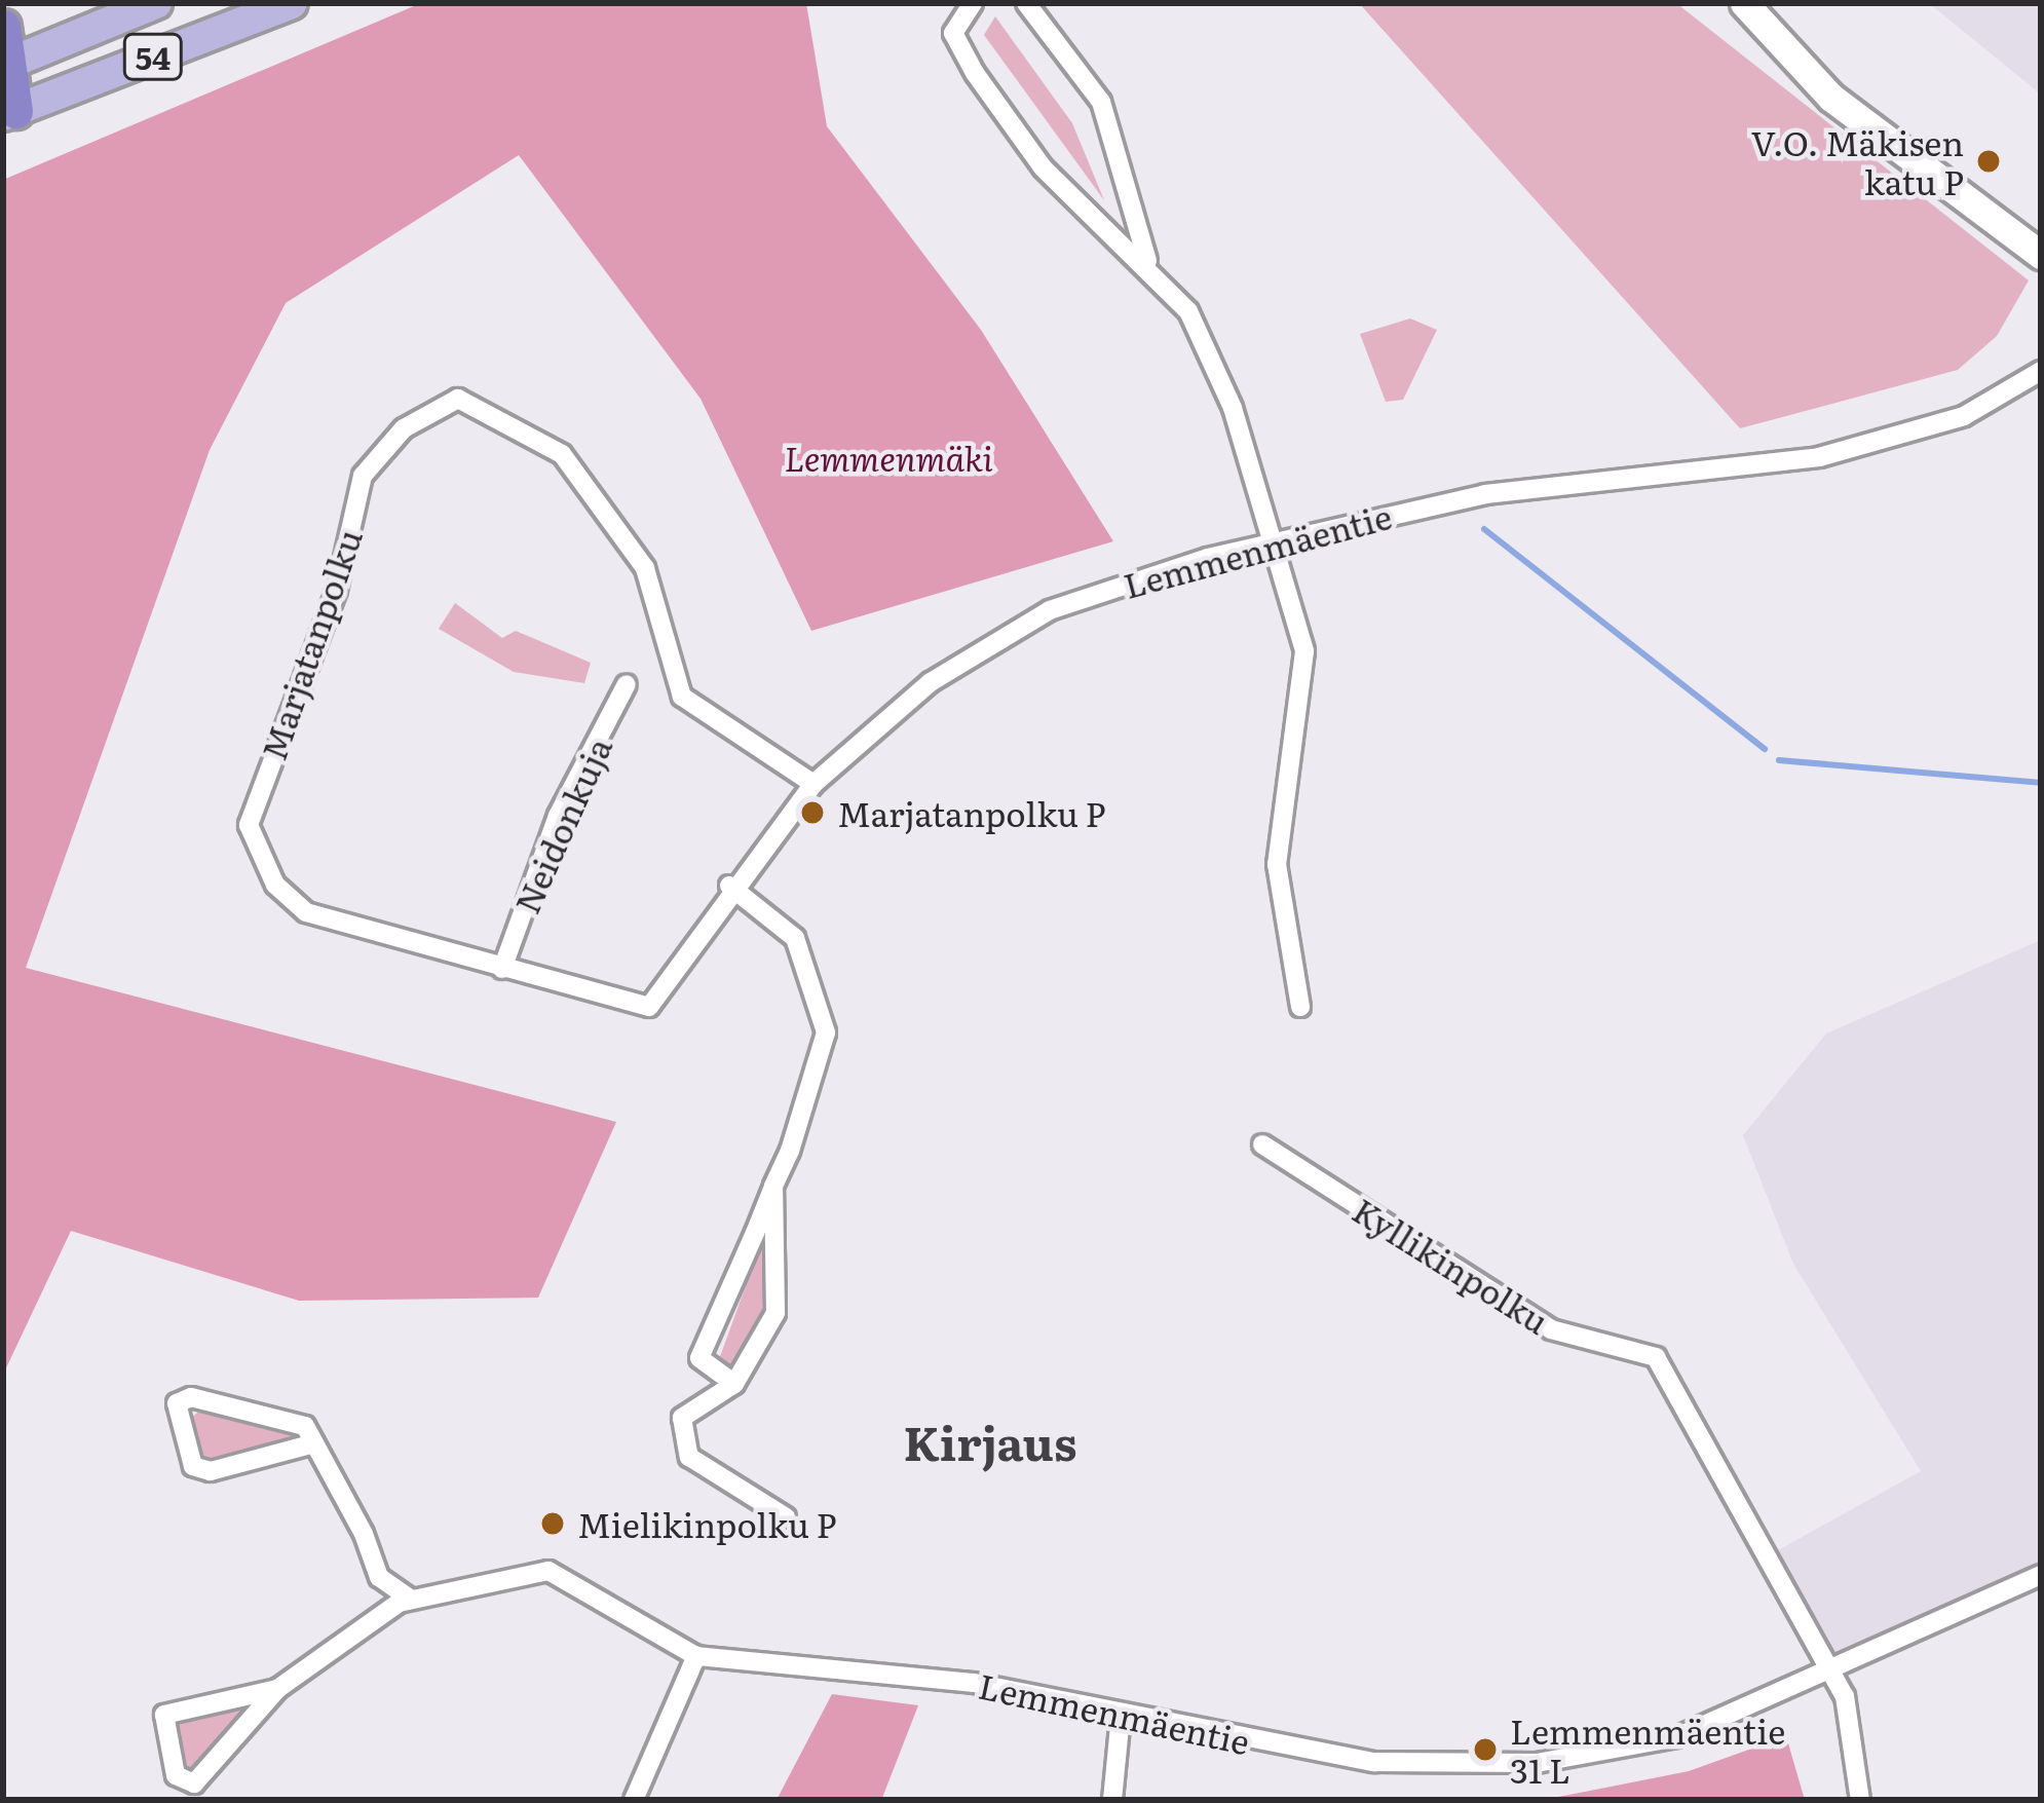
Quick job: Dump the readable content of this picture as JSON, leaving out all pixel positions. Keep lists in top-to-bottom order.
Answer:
{
  "streets": {
    "main road": ["54"],
    "street": [
      "Lemmenmäentie",
      "Marjatanpolku",
      "Neidonkuja",
      "Kyllikinpolku"
    ]
  },
  "crossings": [
    ["Lemmenmäentie", "Marjatanpolku"],
    ["Lemmenmäentie", "Kyllikinpolku"],
    ["Marjatanpolku", "Neidonkuja"]
  ],
  "districts": ["Kirjaus"],
  "parks": ["Lemmenmäki"],
  "places": [
    "V.O. Mäkisen katu P",
    "Marjatanpolku P",
    "Mielikinpolku P",
    "Lemmenmäentie 31 L"
  ]
}
